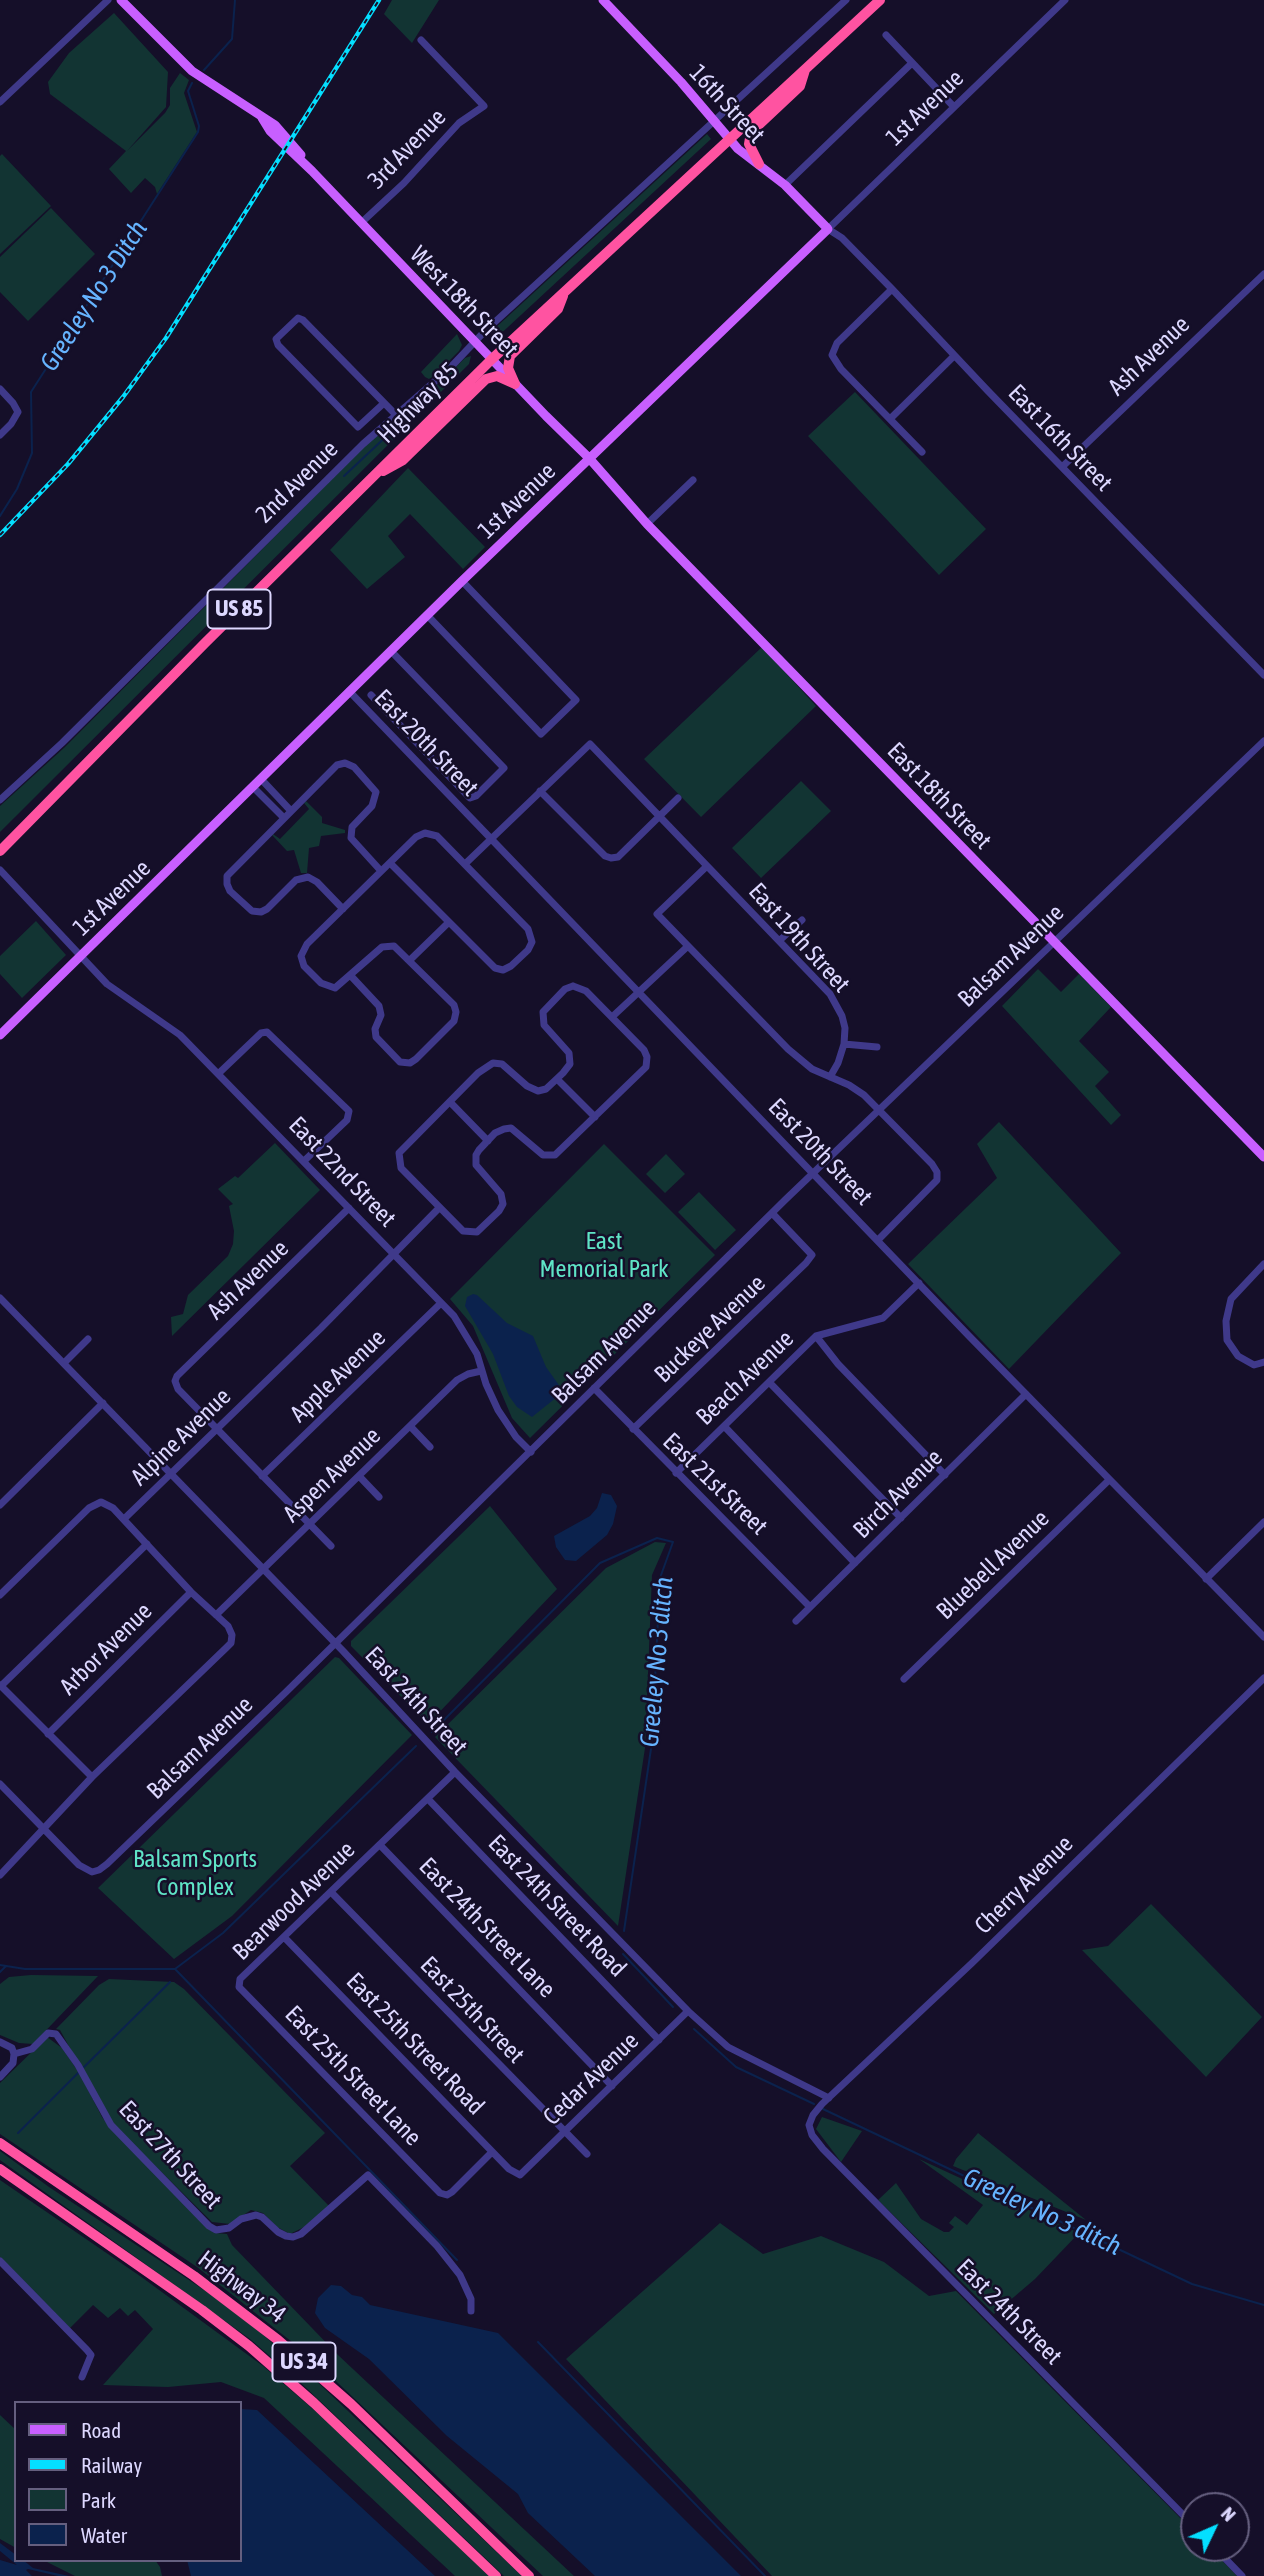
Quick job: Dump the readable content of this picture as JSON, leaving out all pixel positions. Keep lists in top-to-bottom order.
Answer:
{
  "streets": {
    "highway": [
      "Highway 85",
      "US 85",
      "Highway 34",
      "US 34"
    ],
    "main road": [
      "16th Street",
      "1st Avenue",
      "West 18th Street",
      "East 18th Street"
    ],
    "street": [
      "3rd Avenue",
      "Ash Avenue",
      "East 16th Street",
      "2nd Avenue",
      "East 20th Street",
      "East 19th Street",
      "Balsam Avenue",
      "East 22nd Street",
      "Buckeye Avenue",
      "Apple Avenue",
      "Beach Avenue",
      "Alpine Avenue",
      "Aspen Avenue",
      "East 21st Street",
      "Birch Avenue",
      "Bluebell Avenue",
      "Arbor Avenue",
      "East 24th Street",
      "Cherry Avenue",
      "Bearwood Avenue",
      "East 24th Street Road",
      "East 24th Street Lane",
      "East 25th Street",
      "East 25th Street Road",
      "East 25th Street Lane",
      "Cedar Avenue",
      "East 27th Street"
    ]
  },
  "crossings": [
    ["16th Street", "1st Avenue"],
    ["16th Street", "Highway 85"],
    ["16th Street", "East 16th Street"],
    ["16th Street", "2nd Avenue"],
    ["1st Avenue", "West 18th Street"],
    ["1st Avenue", "East 16th Street"],
    ["1st Avenue", "East 20th Street"],
    ["1st Avenue", "East 18th Street"],
    ["1st Avenue", "East 22nd Street"],
    ["3rd Avenue", "West 18th Street"],
    ["West 18th Street", "Highway 85"],
    ["West 18th Street", "2nd Avenue"],
    ["West 18th Street", "East 18th Street"],
    ["Ash Avenue", "East 16th Street"],
    ["Ash Avenue", "East 22nd Street"],
    ["Ash Avenue", "Alpine Avenue"],
    ["East 20th Street", "Balsam Avenue"],
    ["East 20th Street", "Beach Avenue"],
    ["East 20th Street", "Birch Avenue"],
    ["East 20th Street", "Bluebell Avenue"],
    ["East 18th Street", "Balsam Avenue"],
    ["Balsam Avenue", "East 22nd Street"],
    ["Balsam Avenue", "Buckeye Avenue"],
    ["Balsam Avenue", "East 21st Street"],
    ["Balsam Avenue", "East 24th Street"],
    ["East 22nd Street", "Apple Avenue"],
    ["East 22nd Street", "Alpine Avenue"],
    ["East 22nd Street", "Aspen Avenue"],
    ["Buckeye Avenue", "East 21st Street"],
    ["Beach Avenue", "East 21st Street"],
    ["Alpine Avenue", "East 24th Street"],
    ["Aspen Avenue", "East 24th Street"],
    ["East 21st Street", "Birch Avenue"],
    ["East 24th Street", "Cherry Avenue"],
    ["East 24th Street", "Cedar Avenue"],
    ["Bearwood Avenue", "East 24th Street Lane"],
    ["Bearwood Avenue", "East 25th Street"],
    ["Bearwood Avenue", "East 25th Street Road"],
    ["Bearwood Avenue", "East 25th Street Lane"],
    ["East 24th Street Road", "Cedar Avenue"],
    ["East 24th Street Lane", "Cedar Avenue"],
    ["East 25th Street", "Cedar Avenue"],
    ["East 25th Street Road", "East 25th Street Lane"],
    ["East 25th Street Road", "Cedar Avenue"]
  ],
  "water": ["Greeley No 3 Ditch", "Greeley No 3 ditch"],
  "parks": ["East Memorial Park", "Balsam Sports Complex"],
  "legend": [
    "Road",
    "Railway",
    "Park",
    "Water"
  ],
  "north": "top right"
}
